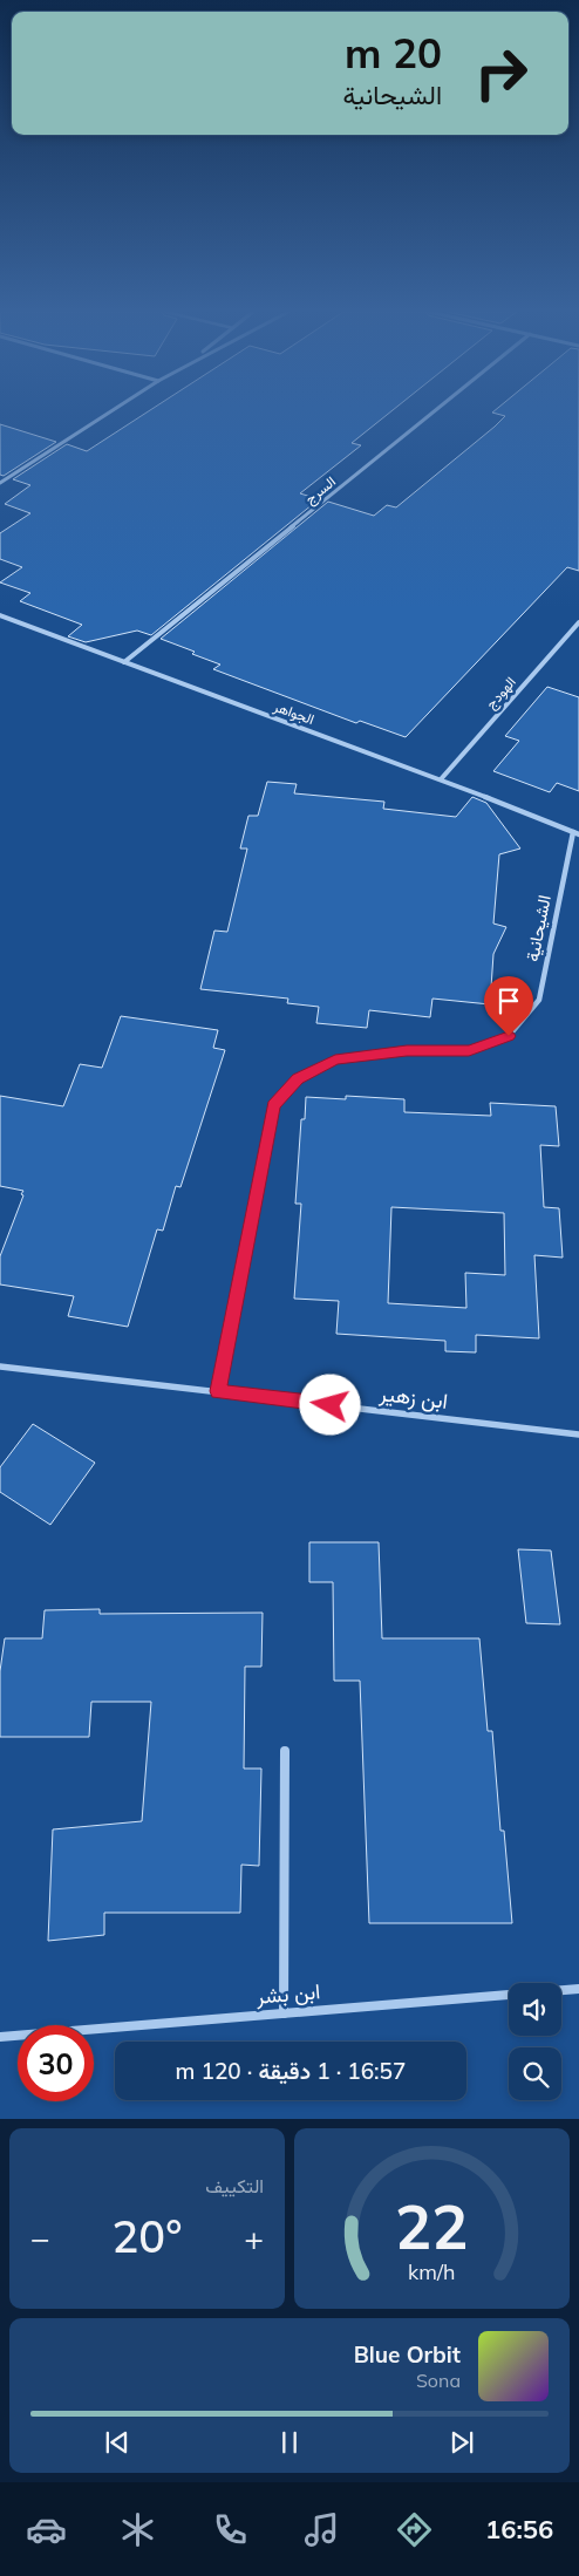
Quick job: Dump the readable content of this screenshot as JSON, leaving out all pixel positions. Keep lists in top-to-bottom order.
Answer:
{
  "streets": {
    "street": [
      "السرج",
      "الهودج",
      "الجواهر",
      "الشيحانية",
      "ابن زهير",
      "ابن بشر"
    ]
  },
  "crossings": [
    ["السرج", "الجواهر"],
    ["الهودج", "الجواهر"],
    ["الجواهر", "الشيحانية"],
    ["الشيحانية", "ابن زهير"]
  ],
  "page": {
    "turn": ["20 m", "الشيحانية"],
    "limit": "30",
    "trip": "16:57 · 1 دقيقة · 120 m",
    "tile": "التكييف",
    "heat": ["−", "20°", "+"],
    "song": ["Blue Orbit", "Sona"],
    "tabs": "16:56",
    "gauge": ["22", "km/h"]
  }
}
